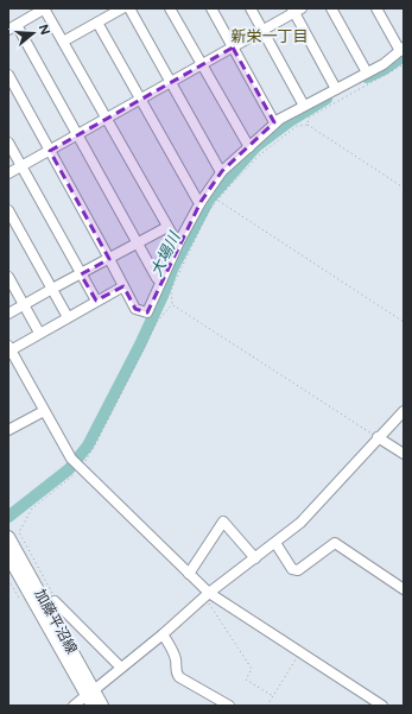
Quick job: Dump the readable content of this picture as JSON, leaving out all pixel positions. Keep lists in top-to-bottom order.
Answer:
{
  "streets": {
    "main road": ["加藤平沼線"]
  },
  "districts": ["新栄一丁目"],
  "water": ["大場川"],
  "north": "right"
}
